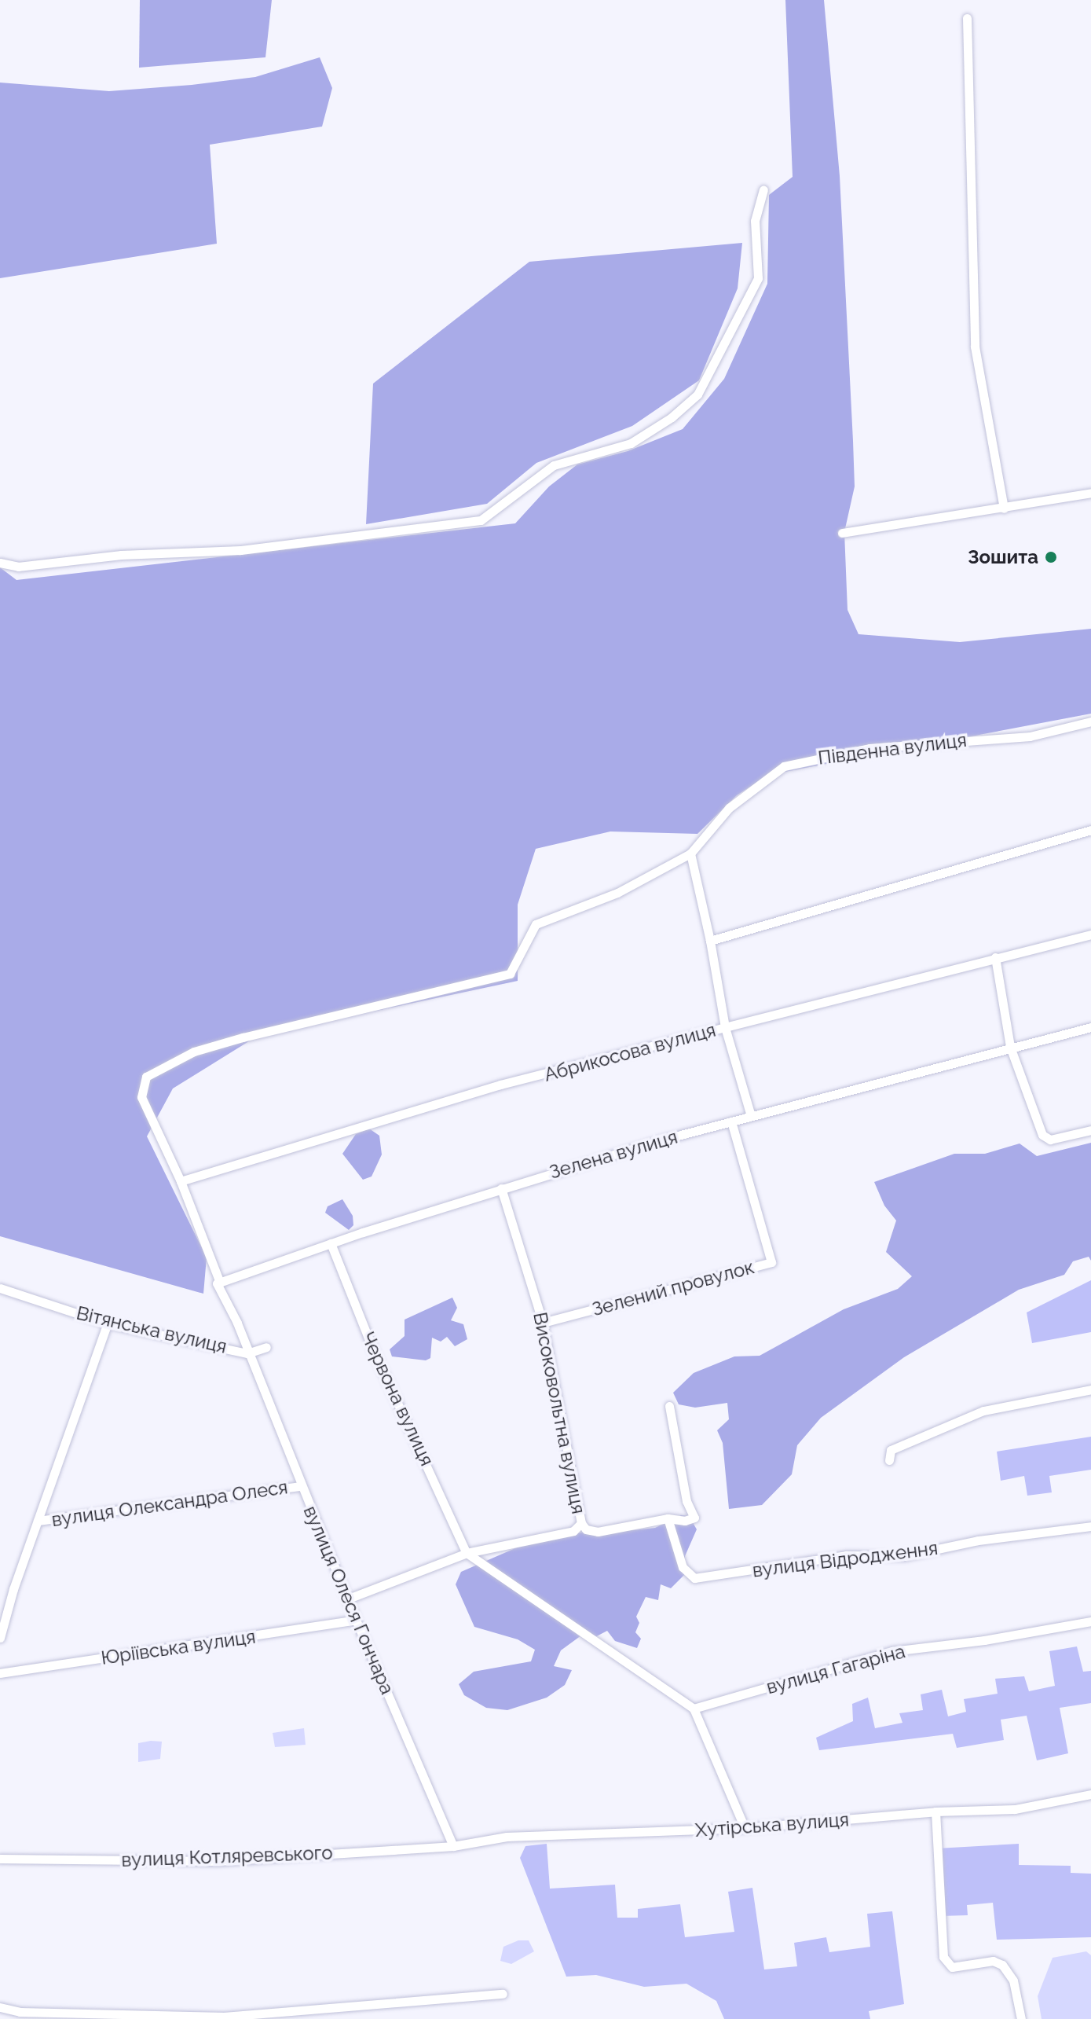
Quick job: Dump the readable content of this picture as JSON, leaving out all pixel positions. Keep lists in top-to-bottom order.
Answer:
{
  "streets": {
    "street": [
      "Південна вулиця",
      "Абрикосова вулиця",
      "Зелена вулиця",
      "Зелений провулок",
      "Вітянська вулиця",
      "Червона вулиця",
      "Високовольтна вулиця",
      "вулиця Олександра Олеся",
      "вулиця Відродження",
      "вулиця Олеся Гончара",
      "Юріївська вулиця",
      "вулиця Гагаріна",
      "Хутірська вулиця",
      "вулиця Котляревського"
    ]
  },
  "crossings": [
    ["Південна вулиця", "Абрикосова вулиця"],
    ["Зелена вулиця", "Зелений провулок"],
    ["Зелена вулиця", "Червона вулиця"],
    ["Зелена вулиця", "Високовольтна вулиця"],
    ["Зелений провулок", "Високовольтна вулиця"],
    ["Вітянська вулиця", "вулиця Олеся Гончара"],
    ["Червона вулиця", "Високовольтна вулиця"],
    ["Високовольтна вулиця", "вулиця Олеся Гончара"],
    ["вулиця Олександра Олеся", "вулиця Олеся Гончара"],
    ["вулиця Олеся Гончара", "Юріївська вулиця"],
    ["вулиця Олеся Гончара", "Хутірська вулиця"],
    ["вулиця Олеся Гончара", "вулиця Котляревського"],
    ["Хутірська вулиця", "вулиця Котляревського"]
  ],
  "places": ["Зошита"]
}
